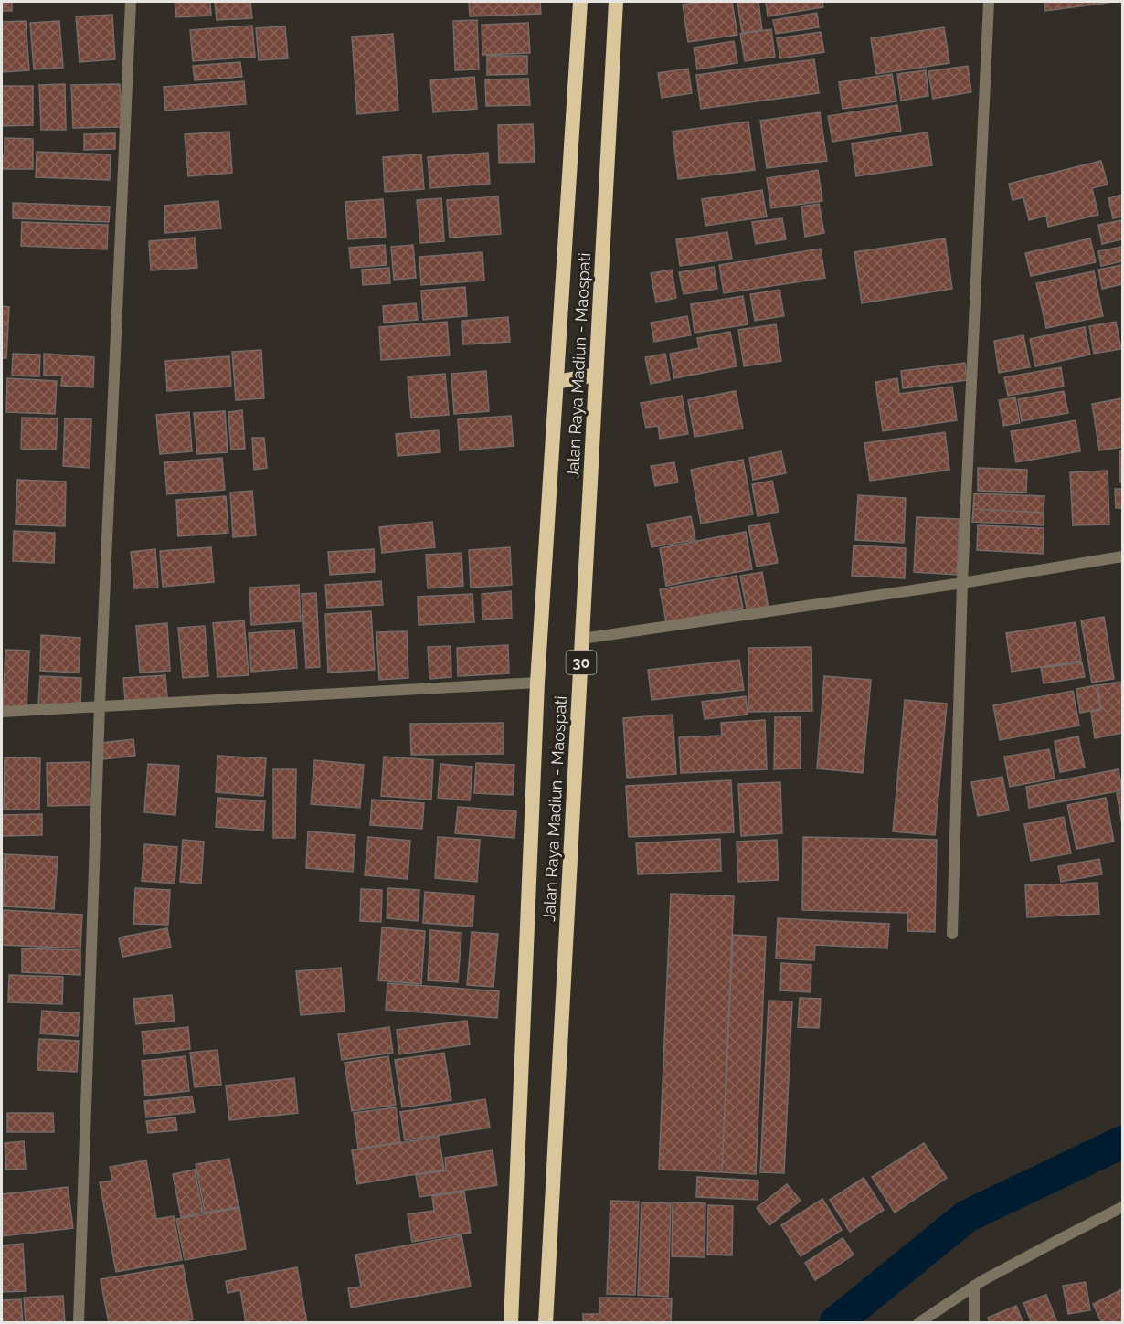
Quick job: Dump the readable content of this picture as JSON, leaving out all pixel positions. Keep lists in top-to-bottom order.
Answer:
{
  "streets": {
    "highway": ["Jalan Raya Madiun - Maospati", "30"]
  }
}
